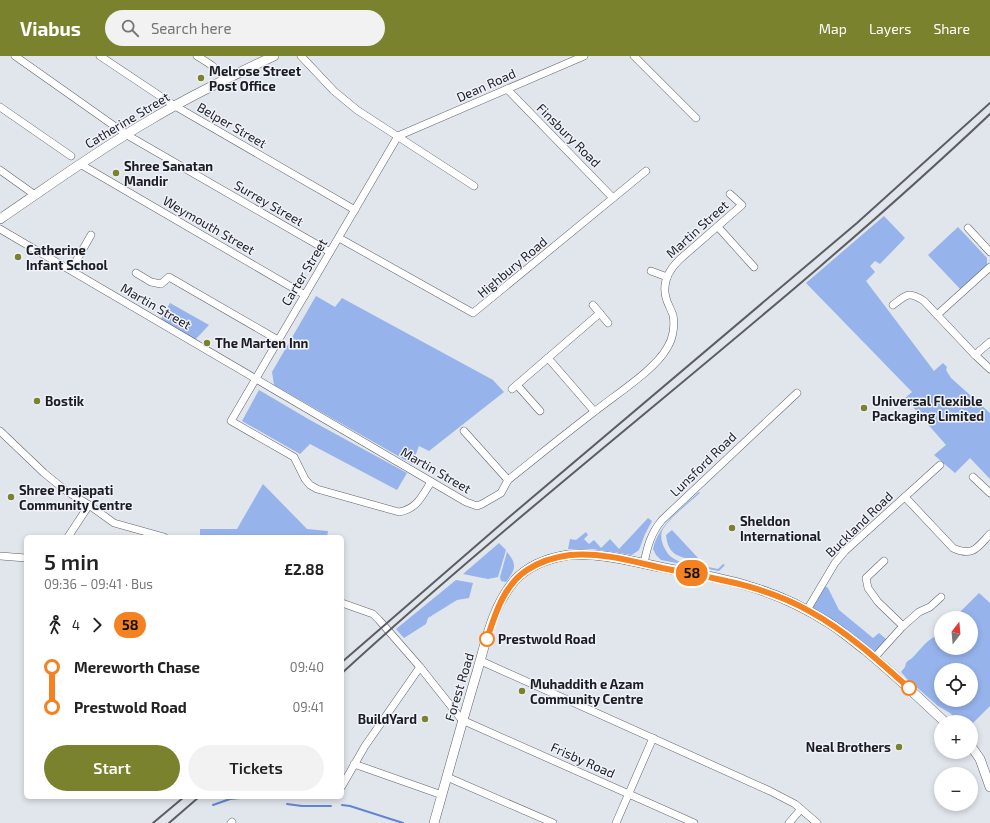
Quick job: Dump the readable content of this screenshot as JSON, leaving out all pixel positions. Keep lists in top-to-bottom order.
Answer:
{
  "streets": {
    "street": [
      "Dean Road",
      "Catherine Street",
      "Belper Street",
      "Finsbury Road",
      "Surrey Street",
      "Weymouth Street",
      "Martin Street",
      "Highbury Road",
      "Carter Street",
      "Lunsford Road",
      "Buckland Road",
      "Forest Road",
      "Frisby Road"
    ]
  },
  "crossings": [
    ["Dean Road", "Finsbury Road"],
    ["Dean Road", "Carter Street"],
    ["Catherine Street", "Belper Street"],
    ["Catherine Street", "Surrey Street"],
    ["Catherine Street", "Weymouth Street"],
    ["Belper Street", "Carter Street"],
    ["Finsbury Road", "Highbury Road"],
    ["Surrey Street", "Carter Street"],
    ["Weymouth Street", "Carter Street"],
    ["Martin Street", "Carter Street"],
    ["Highbury Road", "Carter Street"],
    ["Lunsford Road", "Forest Road"],
    ["Forest Road", "Frisby Road"]
  ],
  "places": [
    "Melrose Street Post Office",
    "Shree Sanatan Mandir",
    "Catherine Infant School",
    "The Marten Inn",
    "Bostik",
    "Universal Flexible Packaging Limited",
    "Shree Prajapati Community Centre",
    "Sheldon International",
    "Prestwold Road",
    "Muhaddith e Azam Community Centre",
    "BuildYard",
    "Neal Brothers"
  ],
  "lines": ["bus line 58"],
  "north": "top",
  "page": {
    "header": "Viabus",
    "search": "Search here",
    "nav": ["Map", "Layers", "Share"],
    "on_map": "58",
    "heading": ["5 min", "09:36 – 09:41 · Bus", "£2.88"],
    "legs": ["4", "58"],
    "map_buttons": ["+", "−"],
    "list": [
      {
        "name": "Mereworth Chase",
        "value": "09:40"
      },
      {
        "name": "Prestwold Road",
        "value": "09:41"
      }
    ],
    "buttons": ["Start", "Tickets"]
  }
}
